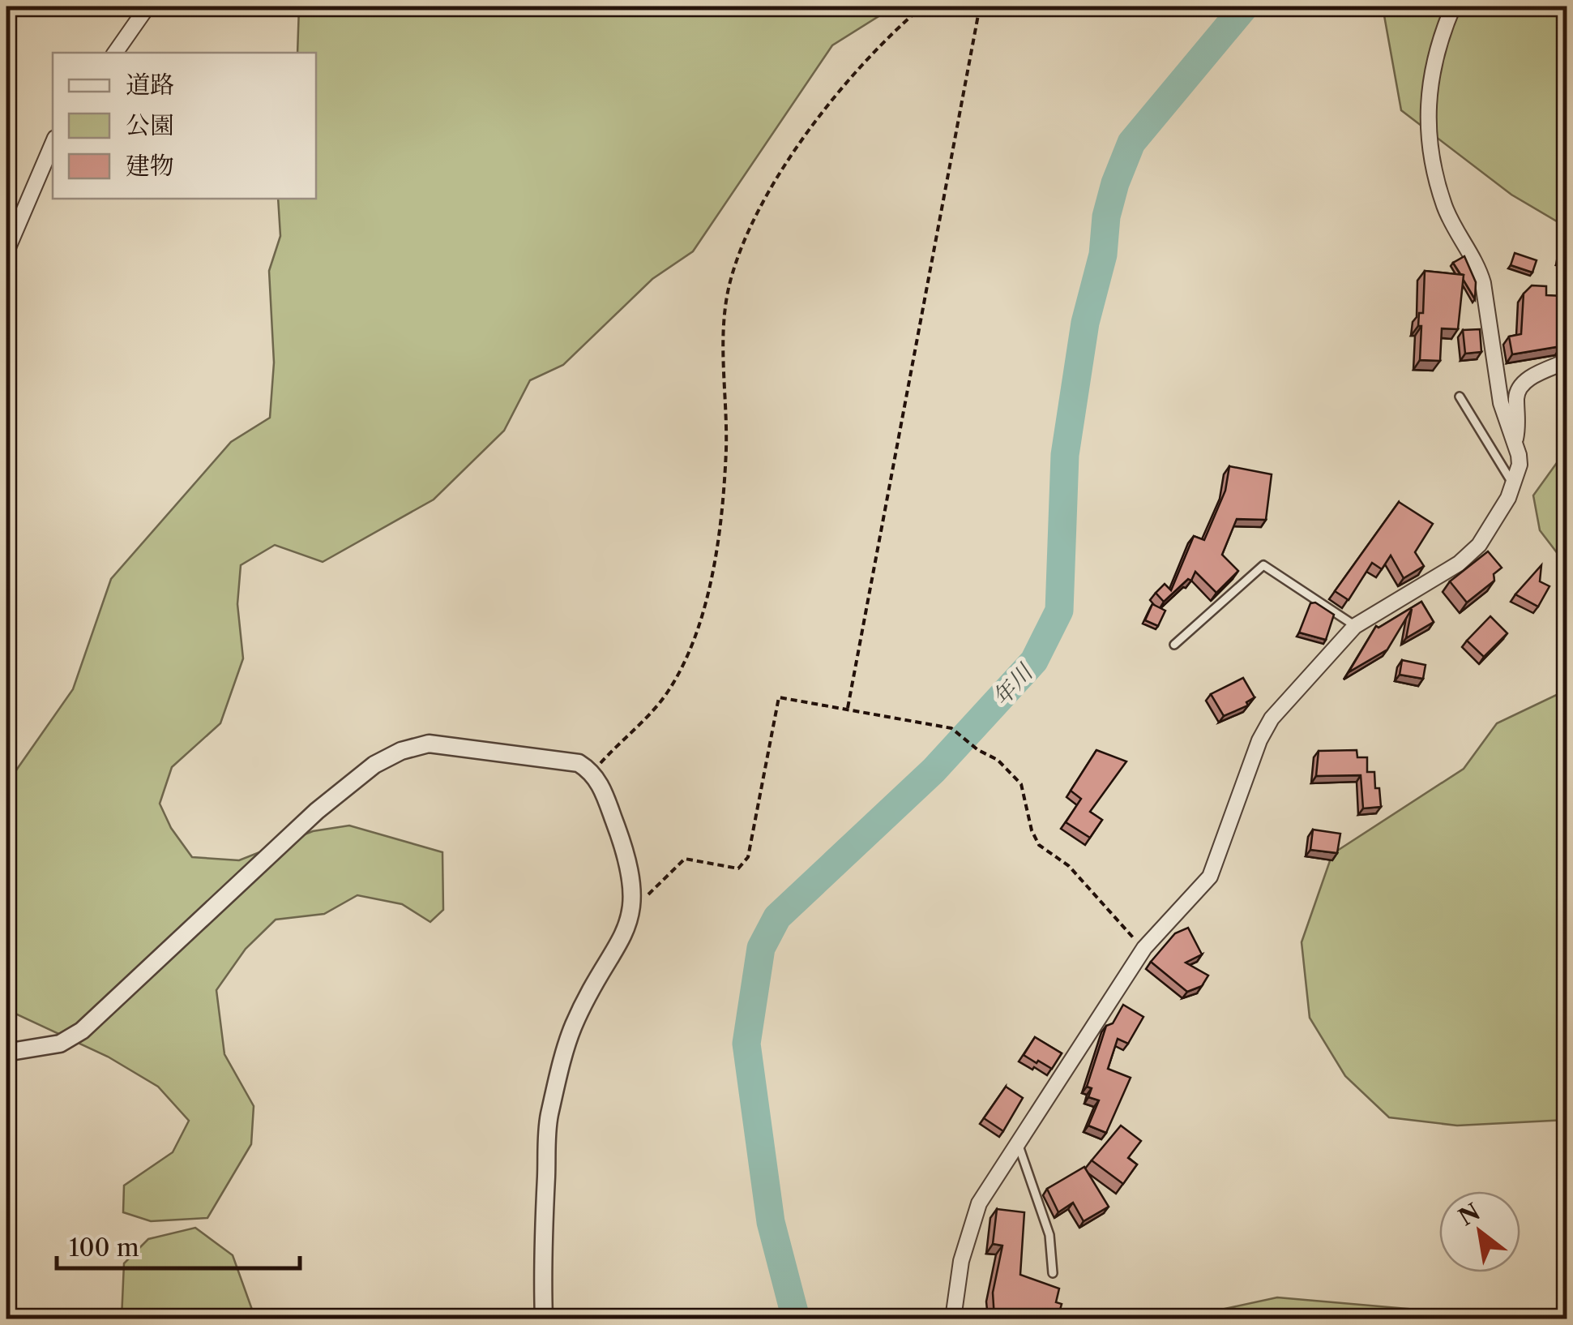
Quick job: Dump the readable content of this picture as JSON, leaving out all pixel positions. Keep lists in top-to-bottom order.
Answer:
{
  "water": ["年川"],
  "legend": ["道路", "公園", "建物"],
  "scale_bar": "100 m",
  "north": "top left"
}
